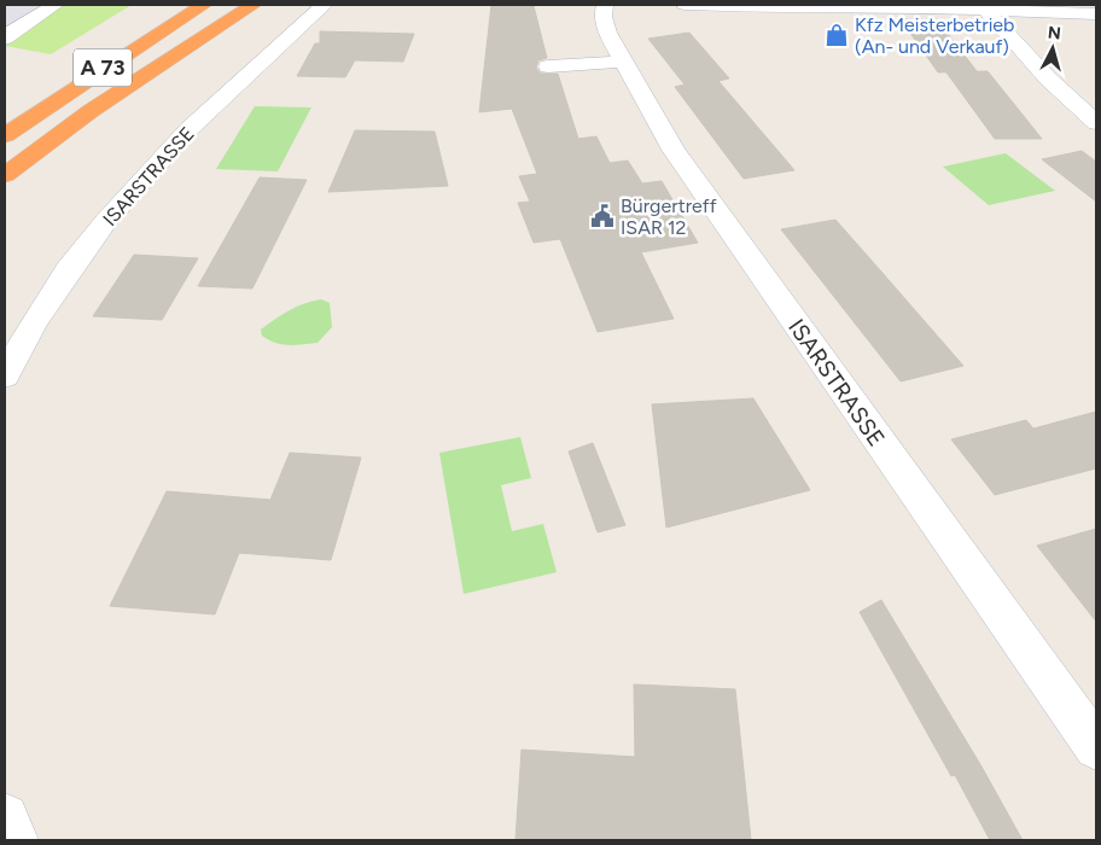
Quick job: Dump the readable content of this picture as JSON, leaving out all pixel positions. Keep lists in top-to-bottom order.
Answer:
{
  "streets": {
    "highway": ["A 73"],
    "street": ["ISARSTRASSE"]
  },
  "places": {
    "shop": ["Kfz Meisterbetrieb (An- und Verkauf)"],
    "public building": ["Bürgertreff ISAR 12"]
  },
  "north": "top"
}
